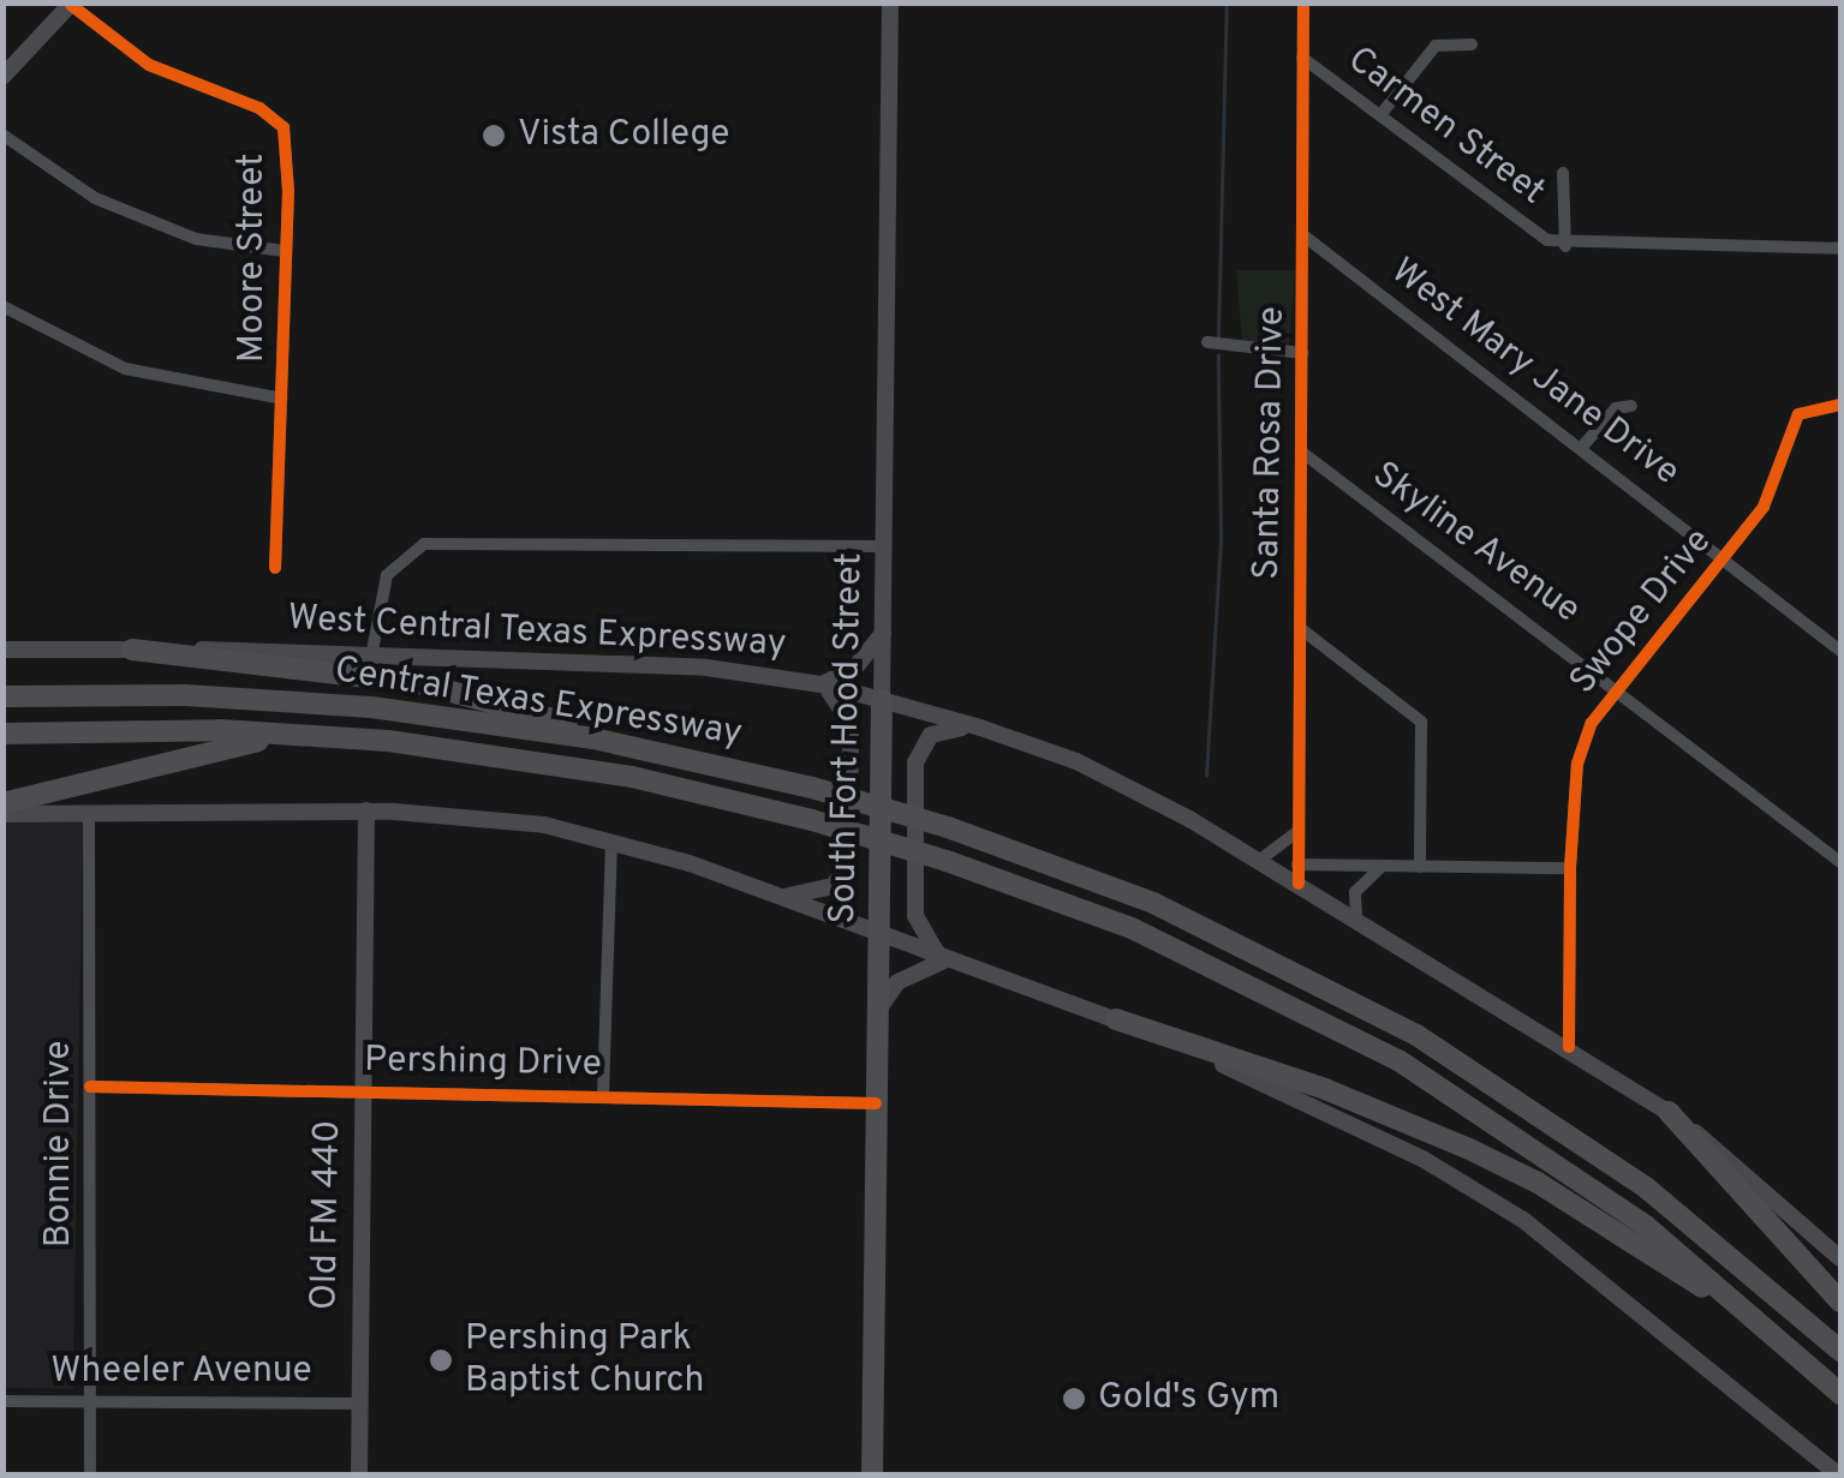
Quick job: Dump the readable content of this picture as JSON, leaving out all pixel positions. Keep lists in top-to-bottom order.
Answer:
{
  "streets": {
    "highway": ["Central Texas Expressway", "South Fort Hood Street"],
    "main road": ["West Central Texas Expressway", "Old FM 440"],
    "street": [
      "Carmen Street",
      "Moore Street",
      "West Mary Jane Drive",
      "Santa Rosa Drive",
      "Skyline Avenue",
      "Swope Drive",
      "Pershing Drive",
      "Bonnie Drive",
      "Wheeler Avenue"
    ]
  },
  "crossings": [
    ["Carmen Street", "Santa Rosa Drive"],
    ["West Mary Jane Drive", "Santa Rosa Drive"],
    ["West Mary Jane Drive", "Swope Drive"],
    ["Santa Rosa Drive", "Skyline Avenue"],
    ["Santa Rosa Drive", "West Central Texas Expressway"],
    ["Skyline Avenue", "Swope Drive"],
    ["Swope Drive", "West Central Texas Expressway"],
    ["West Central Texas Expressway", "South Fort Hood Street"],
    ["South Fort Hood Street", "Pershing Drive"],
    ["Pershing Drive", "Bonnie Drive"],
    ["Pershing Drive", "Old FM 440"],
    ["Bonnie Drive", "Wheeler Avenue"],
    ["Old FM 440", "Wheeler Avenue"]
  ],
  "places": ["Vista College", "Pershing Park Baptist Church", "Gold's Gym"]
}
